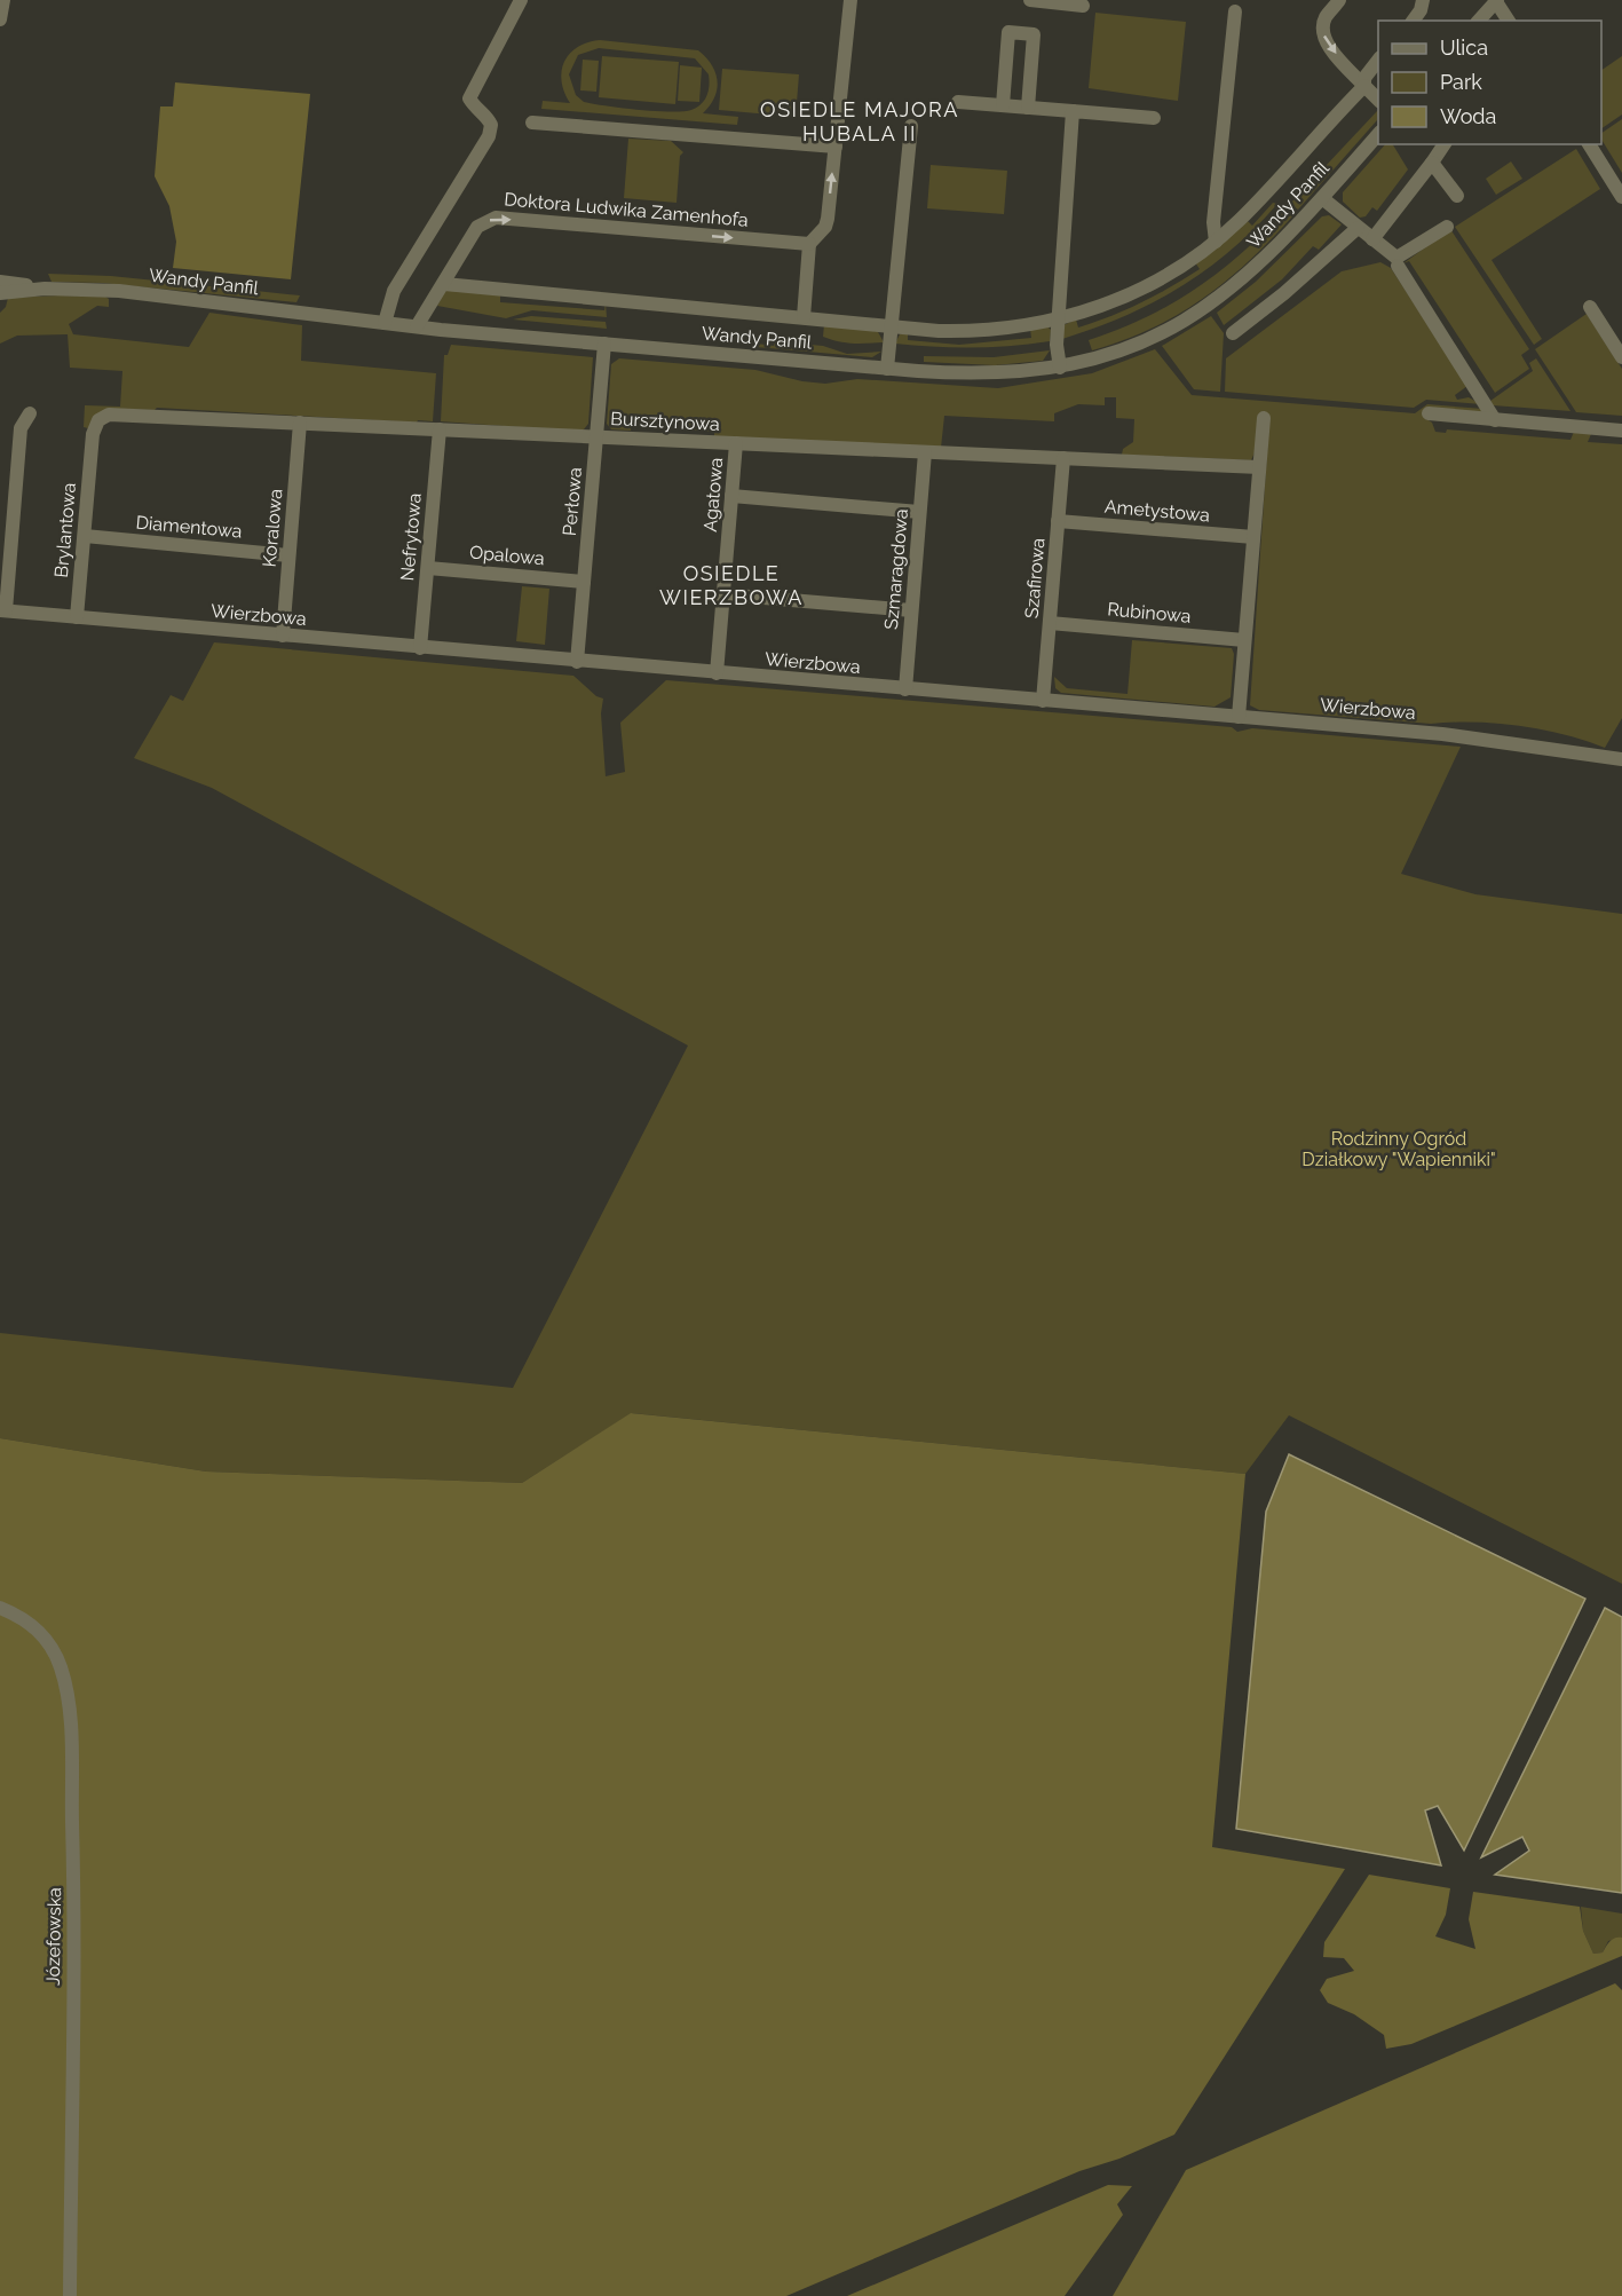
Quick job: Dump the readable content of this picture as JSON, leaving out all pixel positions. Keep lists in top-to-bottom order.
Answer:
{
  "streets": {
    "street": [
      "Wandy Panfil",
      "Doktora Ludwika Zamenhofa",
      "Bursztynowa",
      "Agatowa",
      "Perłowa",
      "Ametystowa",
      "Diamentowa",
      "Koralowa",
      "Brylantowa",
      "Nefrytowa",
      "Opalowa",
      "Szmaragdowa",
      "Szafirowa",
      "Rubinowa",
      "Wierzbowa",
      "Józefowska"
    ]
  },
  "crossings": [
    ["Wandy Panfil", "Doktora Ludwika Zamenhofa"],
    ["Wandy Panfil", "Perłowa"],
    ["Bursztynowa", "Agatowa"],
    ["Bursztynowa", "Perłowa"],
    ["Bursztynowa", "Koralowa"],
    ["Bursztynowa", "Brylantowa"],
    ["Bursztynowa", "Nefrytowa"],
    ["Bursztynowa", "Szmaragdowa"],
    ["Bursztynowa", "Szafirowa"],
    ["Agatowa", "Wierzbowa"],
    ["Perłowa", "Opalowa"],
    ["Perłowa", "Wierzbowa"],
    ["Ametystowa", "Szafirowa"],
    ["Diamentowa", "Koralowa"],
    ["Diamentowa", "Brylantowa"],
    ["Koralowa", "Wierzbowa"],
    ["Brylantowa", "Wierzbowa"],
    ["Nefrytowa", "Opalowa"],
    ["Nefrytowa", "Wierzbowa"],
    ["Szmaragdowa", "Wierzbowa"],
    ["Szafirowa", "Rubinowa"],
    ["Szafirowa", "Wierzbowa"]
  ],
  "districts": ["OSIEDLE MAJORA HUBALA II", "OSIEDLE WIERZBOWA"],
  "parks": ["Rodzinny Ogród Działkowy \"Wapienniki\""],
  "legend": ["Ulica", "Park", "Woda"]
}
